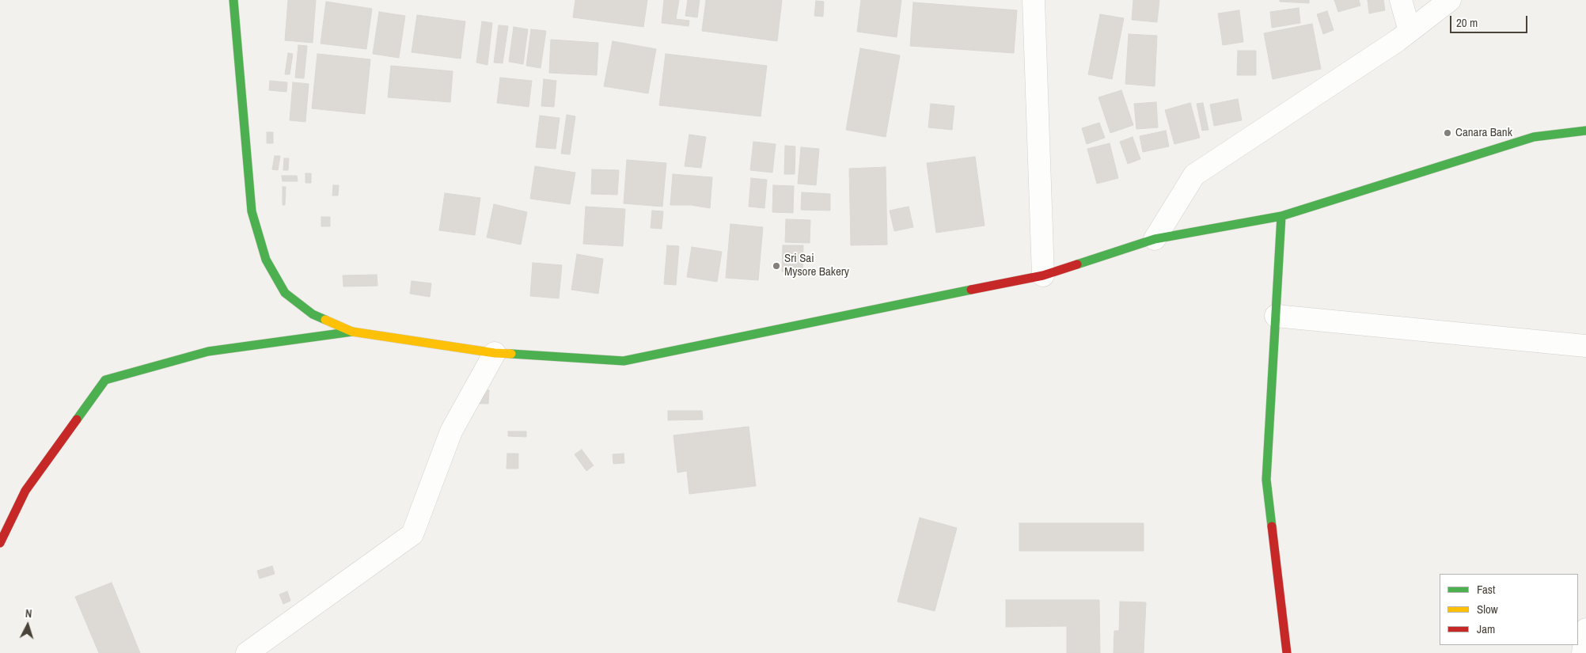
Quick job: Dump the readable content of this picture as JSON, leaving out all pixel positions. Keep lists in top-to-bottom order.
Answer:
{
  "places": ["Canara Bank", "Sri Sai Mysore Bakery"],
  "legend": ["Fast", "Slow", "Jam"],
  "scale_bar": "20 m",
  "north": "top"
}
